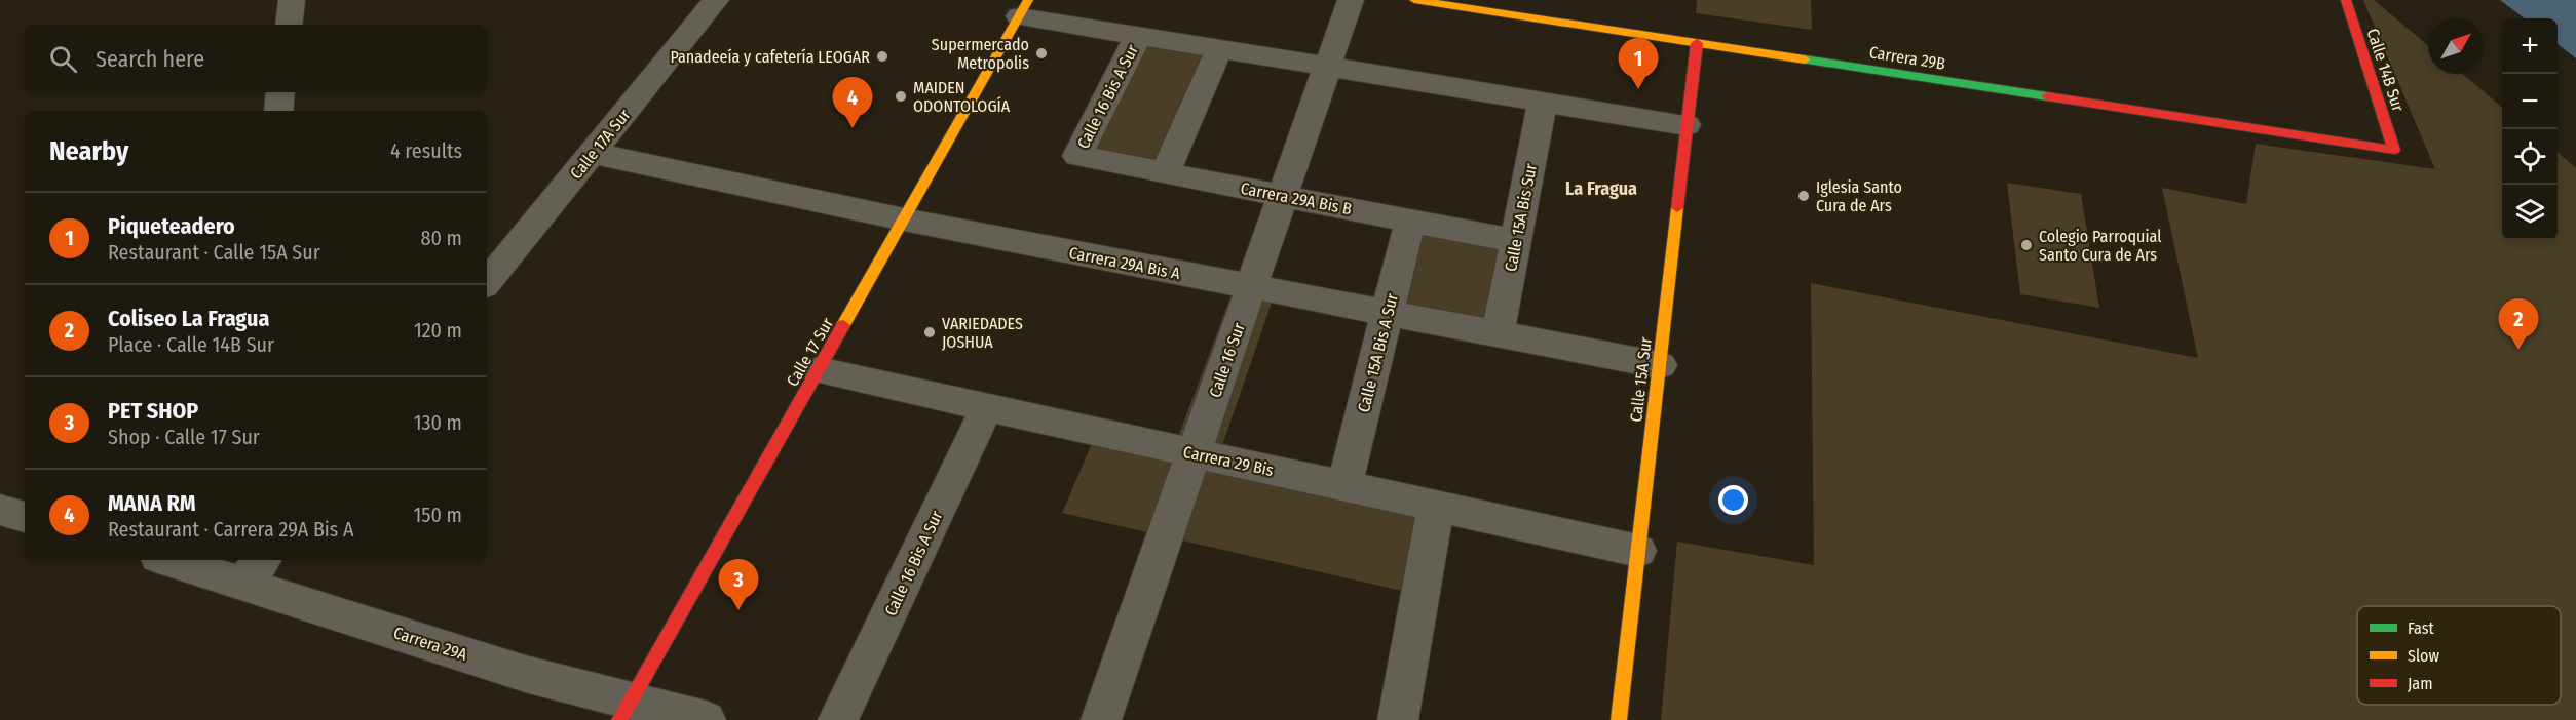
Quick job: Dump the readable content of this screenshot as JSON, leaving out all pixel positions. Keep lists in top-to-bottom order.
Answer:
{
  "streets": {
    "street": [
      "Carrera 29B",
      "Calle 14B Sur",
      "Calle 16 Bis A Sur",
      "Calle 17A Sur",
      "Carrera 29A Bis B",
      "Calle 15A Bis Sur",
      "Carrera 29A Bis A",
      "Calle 17 Sur",
      "Calle 15A Bis A Sur",
      "Calle 16 Sur",
      "Calle 15A Sur",
      "Carrera 29 Bis",
      "Carrera 29A"
    ]
  },
  "crossings": [
    ["Carrera 29B", "Calle 14B Sur"],
    ["Carrera 29B", "Calle 15A Sur"],
    ["Calle 16 Bis A Sur", "Carrera 29A Bis B"],
    ["Calle 16 Bis A Sur", "Carrera 29 Bis"],
    ["Calle 17A Sur", "Carrera 29A Bis A"],
    ["Carrera 29A Bis B", "Calle 15A Bis Sur"],
    ["Carrera 29A Bis B", "Calle 15A Bis A Sur"],
    ["Carrera 29A Bis B", "Calle 16 Sur"],
    ["Calle 15A Bis Sur", "Carrera 29A Bis A"],
    ["Carrera 29A Bis A", "Calle 17 Sur"],
    ["Carrera 29A Bis A", "Calle 15A Bis A Sur"],
    ["Carrera 29A Bis A", "Calle 16 Sur"],
    ["Carrera 29A Bis A", "Calle 15A Sur"],
    ["Calle 17 Sur", "Carrera 29 Bis"],
    ["Calle 17 Sur", "Carrera 29A"],
    ["Calle 15A Bis A Sur", "Carrera 29 Bis"],
    ["Calle 16 Sur", "Carrera 29 Bis"],
    ["Calle 15A Sur", "Carrera 29 Bis"]
  ],
  "districts": ["La Fragua"],
  "places": [
    "Supermercado Metropolis",
    "Panadeeía y cafetería LEOGAR",
    "MAIDEN ODONTOLOGÍA",
    "Iglesia Santo Cura de Ars",
    "Colegio Parroquial Santo Cura de Ars",
    "VARIEDADES JOSHUA"
  ],
  "legend": ["Fast", "Slow", "Jam"],
  "north": "top right",
  "page": {
    "map_buttons": ["+", "−"],
    "search": "Search here",
    "pins": [
      "1",
      "4",
      "2",
      "3"
    ],
    "heading": ["Nearby", "4 results"],
    "list": [
      {
        "mark": "1",
        "name": "Piqueteadero",
        "note": "Restaurant · Calle 15A Sur",
        "value": "80 m"
      },
      {
        "mark": "2",
        "name": "Coliseo La Fragua",
        "note": "Place · Calle 14B Sur",
        "value": "120 m"
      },
      {
        "mark": "3",
        "name": "PET SHOP",
        "note": "Shop · Calle 17 Sur",
        "value": "130 m"
      },
      {
        "mark": "4",
        "name": "MANA RM",
        "note": "Restaurant · Carrera 29A Bis A",
        "value": "150 m"
      }
    ]
  }
}
